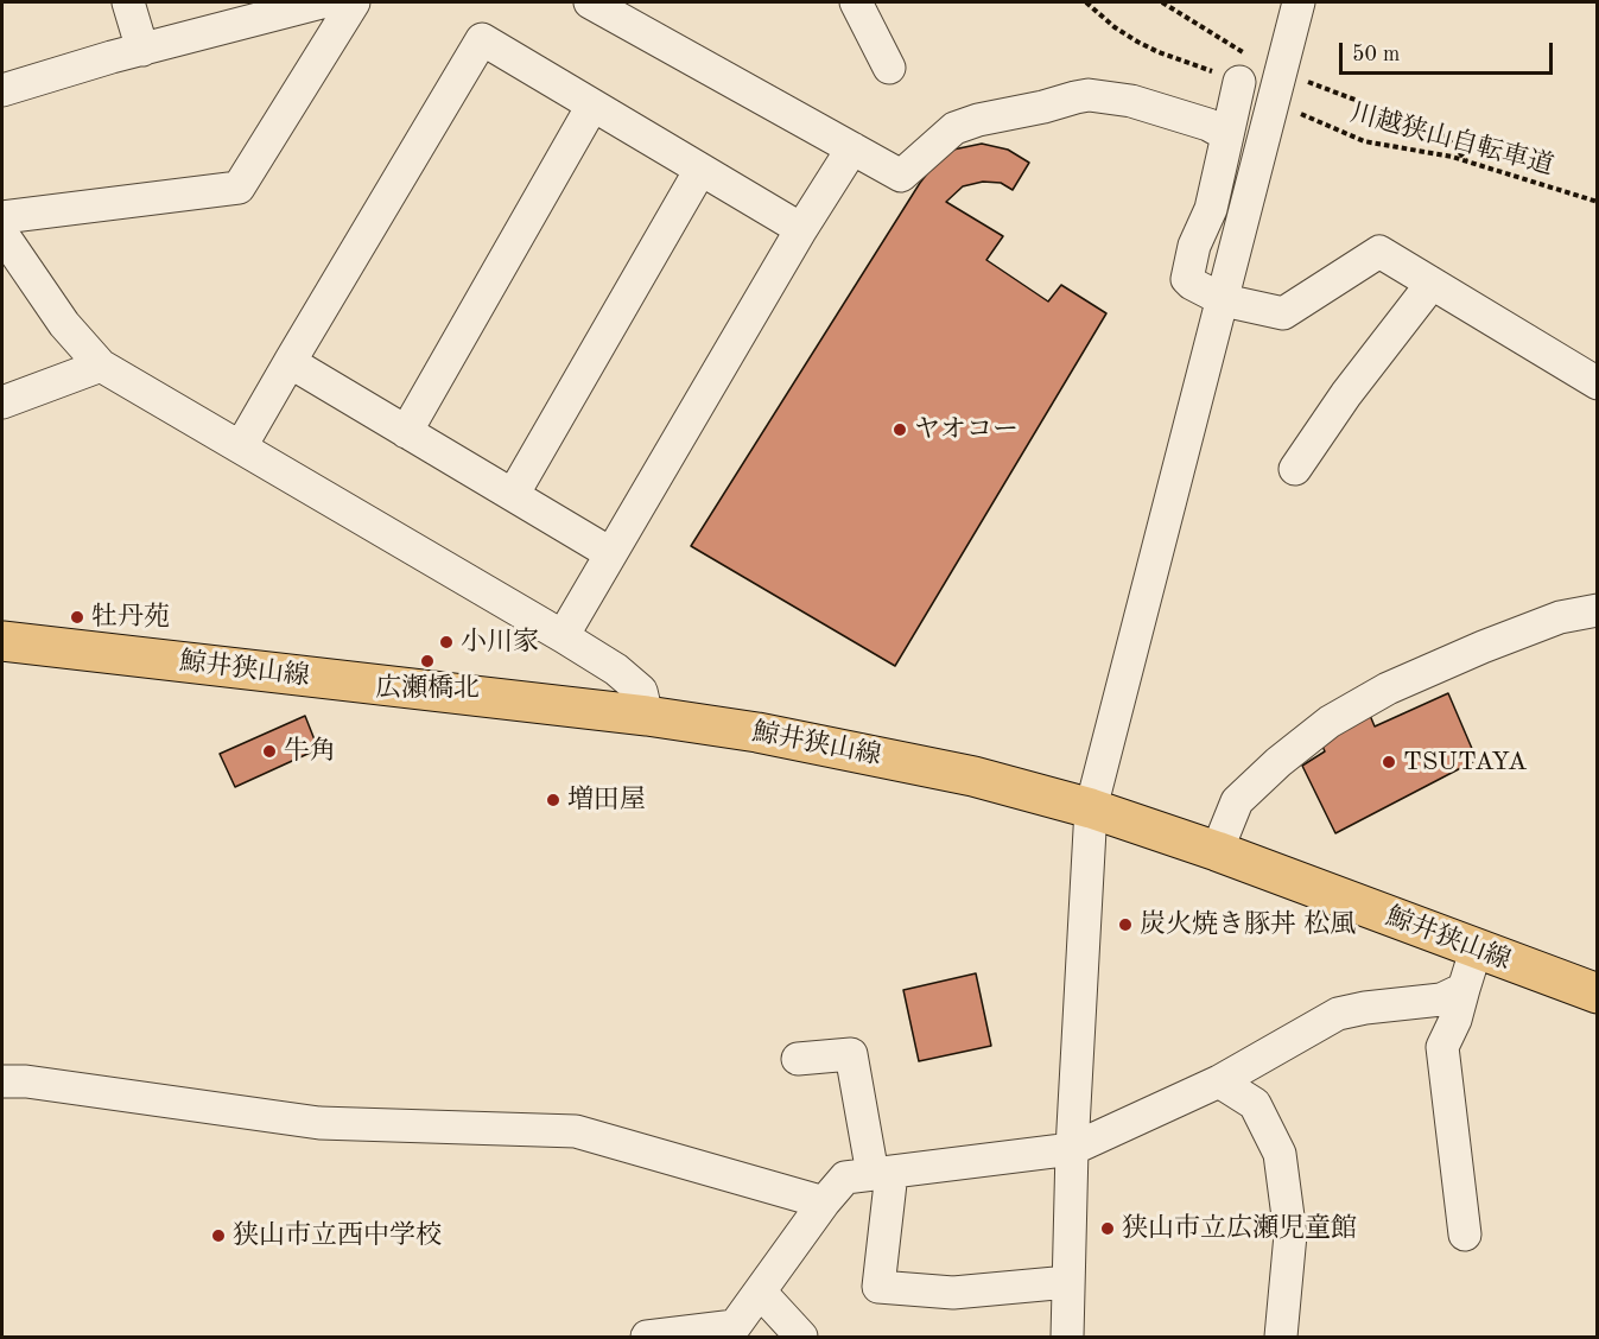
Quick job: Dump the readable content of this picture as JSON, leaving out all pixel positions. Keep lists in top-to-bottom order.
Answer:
{
  "streets": {
    "main road": ["鯨井狭山線"],
    "path": ["川越狭山自転車道"]
  },
  "places": [
    "ヤオコー",
    "牡丹苑",
    "小川家",
    "広瀬橋北",
    "牛角",
    "TSUTAYA",
    "増田屋",
    "炭火焼き豚丼 松風",
    "狭山市立広瀬児童館",
    "狭山市立西中学校"
  ],
  "scale_bar": "50 m"
}
